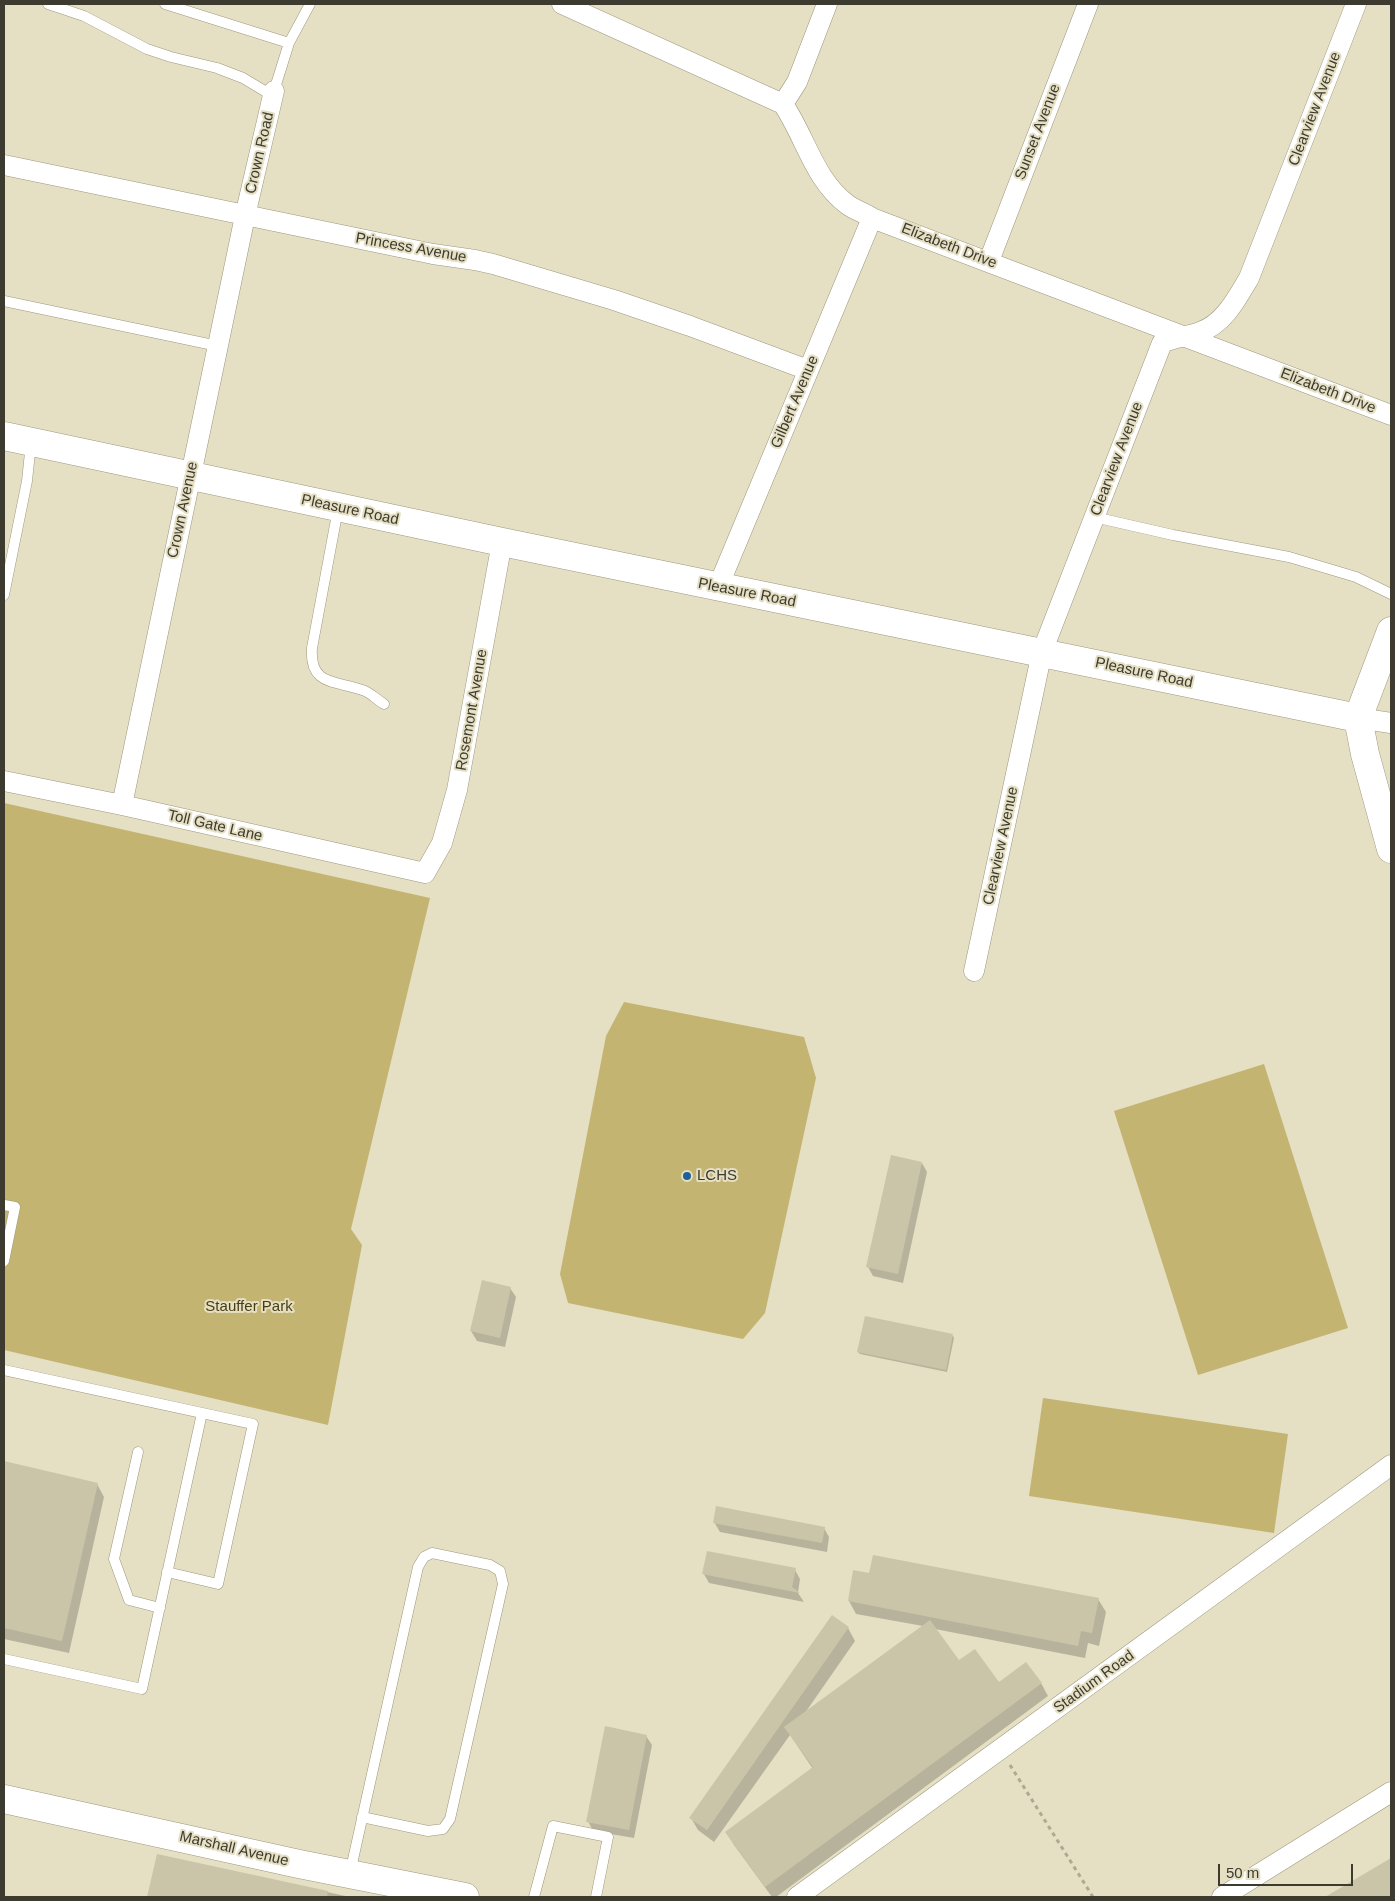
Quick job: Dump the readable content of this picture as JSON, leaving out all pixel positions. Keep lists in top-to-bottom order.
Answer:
{
  "streets": {
    "street": [
      "Clearview Avenue",
      "Sunset Avenue",
      "Crown Road",
      "Elizabeth Drive",
      "Princess Avenue",
      "Gilbert Avenue",
      "Crown Avenue",
      "Pleasure Road",
      "Rosemont Avenue",
      "Toll Gate Lane",
      "Stadium Road",
      "Marshall Avenue"
    ]
  },
  "crossings": [
    ["Clearview Avenue", "Elizabeth Drive"],
    ["Clearview Avenue", "Pleasure Road"],
    ["Sunset Avenue", "Elizabeth Drive"],
    ["Crown Road", "Princess Avenue"],
    ["Crown Road", "Crown Avenue"],
    ["Elizabeth Drive", "Gilbert Avenue"],
    ["Princess Avenue", "Gilbert Avenue"],
    ["Princess Avenue", "Crown Avenue"],
    ["Gilbert Avenue", "Pleasure Road"],
    ["Crown Avenue", "Pleasure Road"],
    ["Crown Avenue", "Toll Gate Lane"],
    ["Pleasure Road", "Rosemont Avenue"],
    ["Rosemont Avenue", "Toll Gate Lane"]
  ],
  "parks": ["Stauffer Park"],
  "places": ["LCHS"],
  "scale_bar": "50 m"
}
